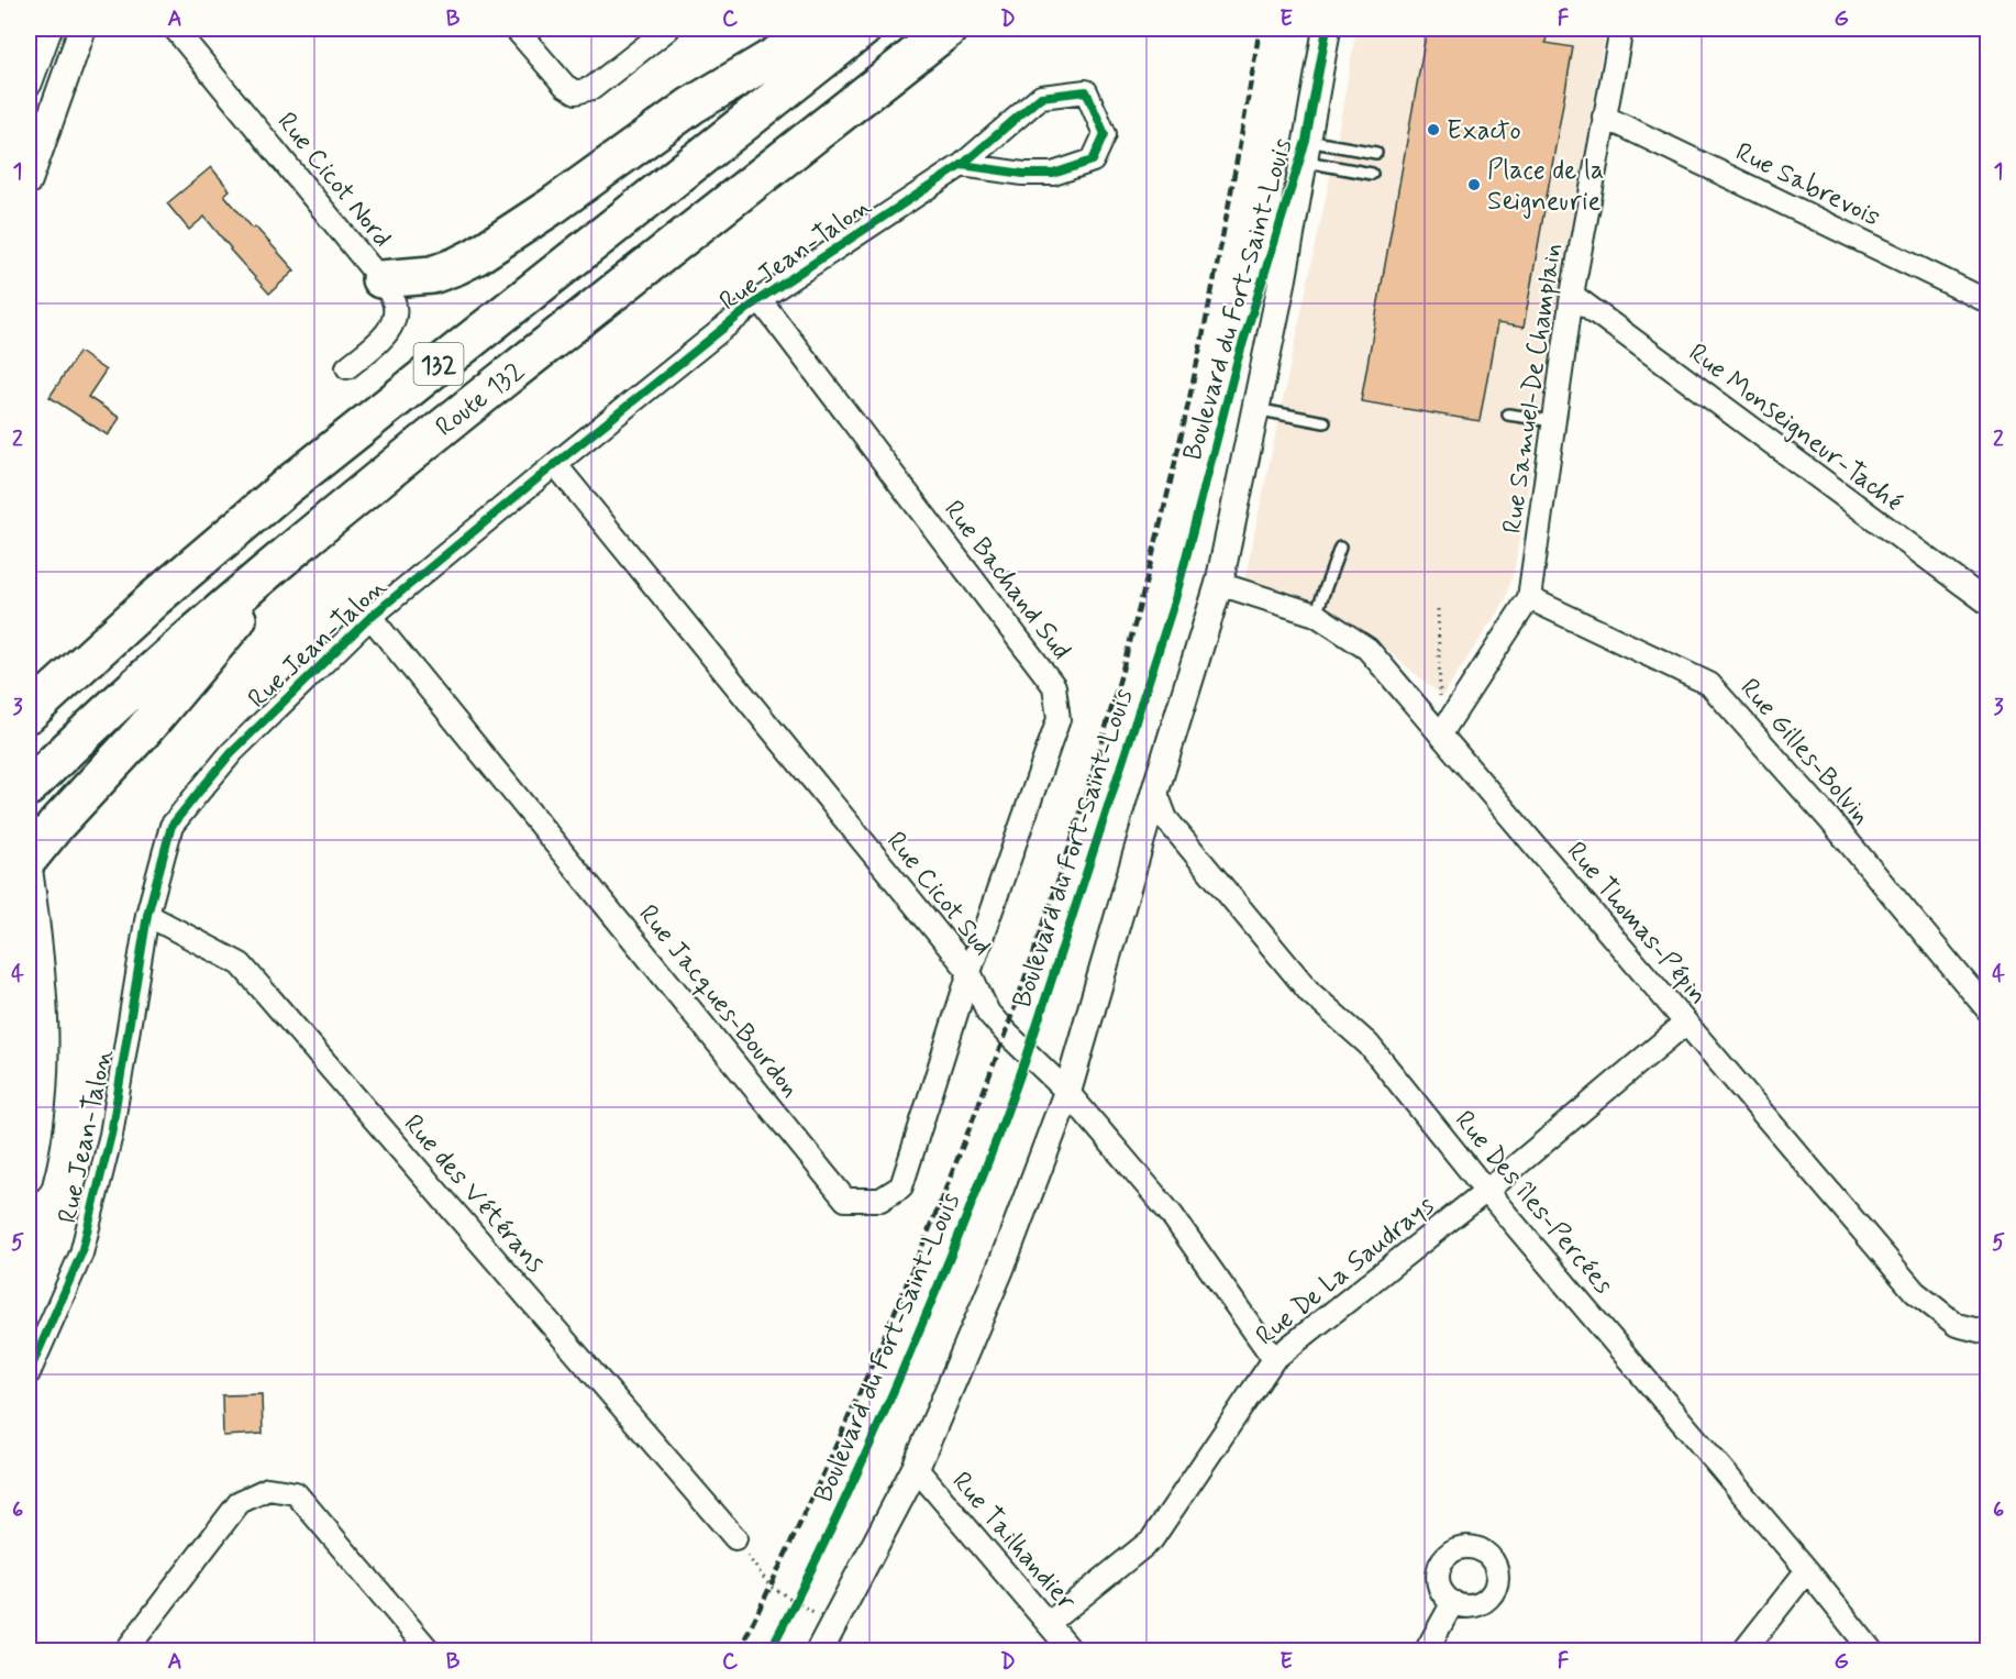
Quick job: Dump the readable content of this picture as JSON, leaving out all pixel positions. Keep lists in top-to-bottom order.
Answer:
{
  "streets": {
    "highway": ["132", "Route 132"],
    "street": [
      "Rue Cicot Nord",
      "Rue Sabrevois",
      "Rue Jean-Talon",
      "Boulevard du Fort-Saint-Louis",
      "Rue Samuel-De Champlain",
      "Rue Monseigneur-Taché",
      "Rue Bachand Sud",
      "Rue Gilles-Bolvin",
      "Rue Cicot Sud",
      "Rue Thomas-Pépin",
      "Rue Jacques-Bourdon",
      "Rue des Vétérans",
      "Rue Des îles-Percées",
      "Rue De La Saudrays",
      "Rue Tailhandier"
    ]
  },
  "crossings": [
    ["Rue Sabrevois", "Rue Samuel-De Champlain"],
    ["Rue Jean-Talon", "Rue Bachand Sud"],
    ["Rue Jean-Talon", "Rue Cicot Sud"],
    ["Rue Jean-Talon", "Rue Jacques-Bourdon"],
    ["Rue Jean-Talon", "Rue des Vétérans"],
    ["Boulevard du Fort-Saint-Louis", "Rue Cicot Sud"],
    ["Boulevard du Fort-Saint-Louis", "Rue Thomas-Pépin"],
    ["Boulevard du Fort-Saint-Louis", "Rue Des îles-Percées"],
    ["Boulevard du Fort-Saint-Louis", "Rue Tailhandier"],
    ["Rue Samuel-De Champlain", "Rue Monseigneur-Taché"],
    ["Rue Samuel-De Champlain", "Rue Gilles-Bolvin"],
    ["Rue Samuel-De Champlain", "Rue Thomas-Pépin"],
    ["Rue Bachand Sud", "Rue Cicot Sud"],
    ["Rue Bachand Sud", "Rue Jacques-Bourdon"],
    ["Rue Cicot Sud", "Rue Jacques-Bourdon"],
    ["Rue Cicot Sud", "Rue De La Saudrays"],
    ["Rue Thomas-Pépin", "Rue De La Saudrays"],
    ["Rue Des îles-Percées", "Rue De La Saudrays"],
    ["Rue De La Saudrays", "Rue Tailhandier"]
  ],
  "places": ["Exacto", "Place de la Seigneurie"],
  "grid": {
    "columns": [
      "A",
      "B",
      "C",
      "D",
      "E",
      "F",
      "G"
    ],
    "rows": [
      "1",
      "2",
      "3",
      "4",
      "5",
      "6"
    ]
  }
}
